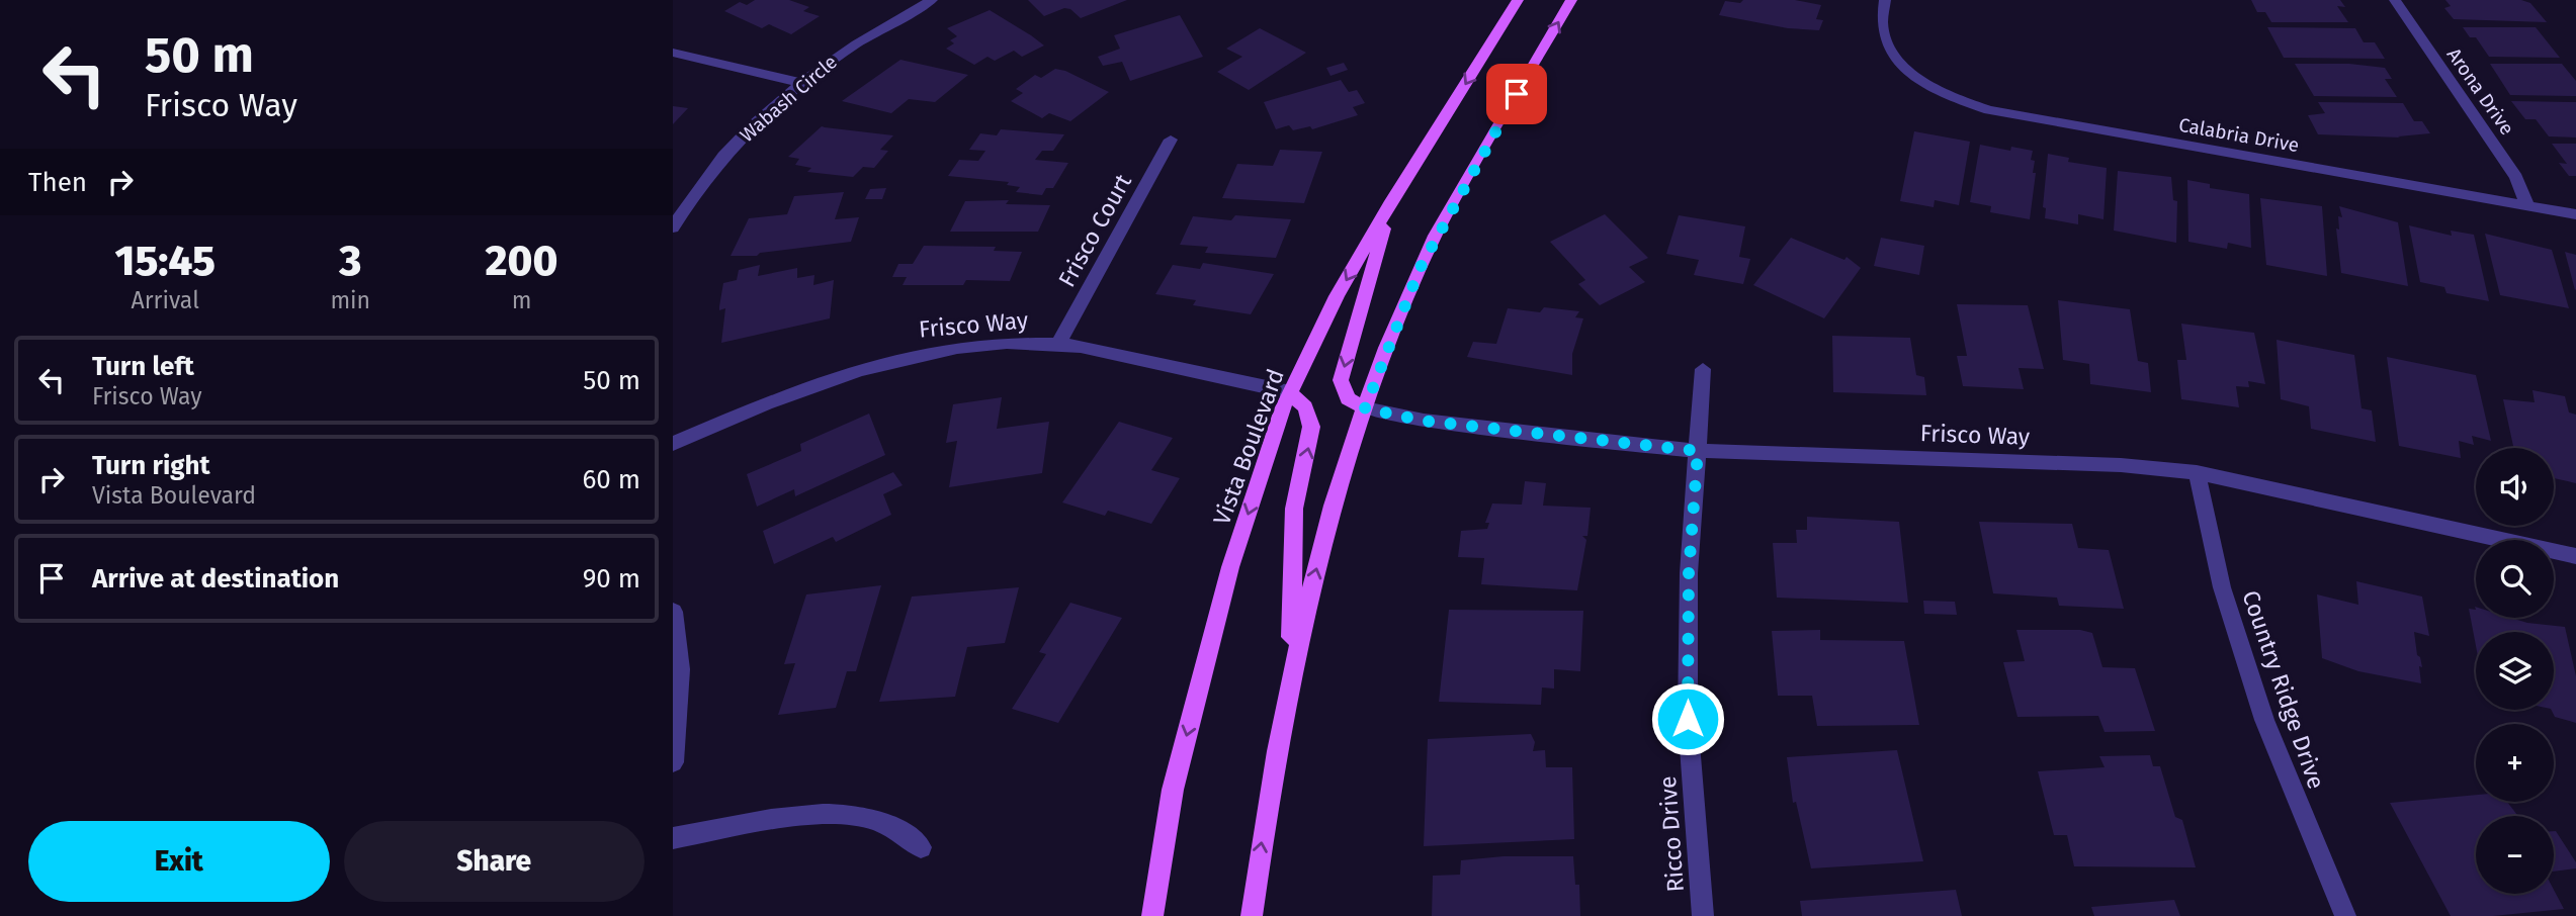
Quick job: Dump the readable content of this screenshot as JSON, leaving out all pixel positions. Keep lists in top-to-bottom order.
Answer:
{
  "streets": {
    "main road": ["Vista Boulevard"],
    "street": [
      "Arona Drive",
      "Wabash Circle",
      "Calabria Drive",
      "Frisco Court",
      "Frisco Way",
      "Country Ridge Drive",
      "Ricco Drive"
    ]
  },
  "crossings": [
    ["Arona Drive", "Calabria Drive"],
    ["Frisco Court", "Frisco Way"],
    ["Frisco Way", "Vista Boulevard"],
    ["Frisco Way", "Country Ridge Drive"],
    ["Frisco Way", "Ricco Drive"]
  ],
  "page": {
    "turn": ["50 m", "Frisco Way"],
    "then": "Then",
    "eta": [
      "15:45",
      "Arrival",
      "3",
      "min",
      "200",
      "m"
    ],
    "list": [
      {
        "name": "Turn left",
        "note": "Frisco Way",
        "value": "50 m"
      },
      {
        "name": "Turn right",
        "note": "Vista Boulevard",
        "value": "60 m"
      },
      {
        "name": "Arrive at destination",
        "value": "90 m"
      }
    ],
    "map_buttons": ["+", "−"],
    "buttons": ["Exit", "Share"]
  }
}
